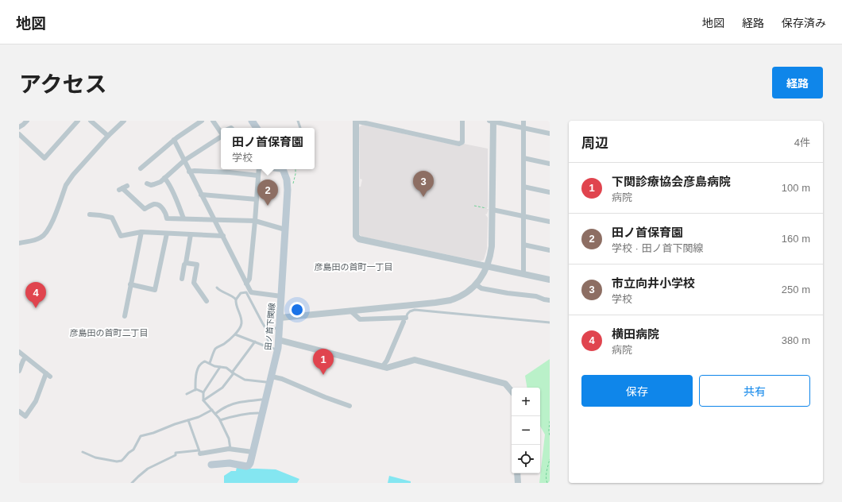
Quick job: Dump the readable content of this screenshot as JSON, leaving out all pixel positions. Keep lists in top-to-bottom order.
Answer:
{
  "streets": {
    "main road": ["田ノ首下関線"]
  },
  "districts": ["彦島田の首町一丁目", "彦島田の首町二丁目"],
  "page": {
    "header": "地図",
    "nav": ["地図", "経路", "保存済み"],
    "title": "アクセス",
    "buttons": [
      "経路",
      ["保存", "共有"]
    ],
    "heading": ["周辺", "4件"],
    "popup": ["田ノ首保育園", "学校"],
    "list": [
      {
        "mark": "1",
        "name": "下関診療協会彦島病院",
        "note": "病院",
        "value": "100 m"
      },
      {
        "mark": "2",
        "name": "田ノ首保育園",
        "note": "学校 · 田ノ首下関線",
        "value": "160 m"
      },
      {
        "mark": "3",
        "name": "市立向井小学校",
        "note": "学校",
        "value": "250 m"
      },
      {
        "mark": "4",
        "name": "横田病院",
        "note": "病院",
        "value": "380 m"
      }
    ],
    "pins": [
      "3",
      "2",
      "4",
      "1"
    ],
    "map_buttons": ["+", "−"]
  }
}
